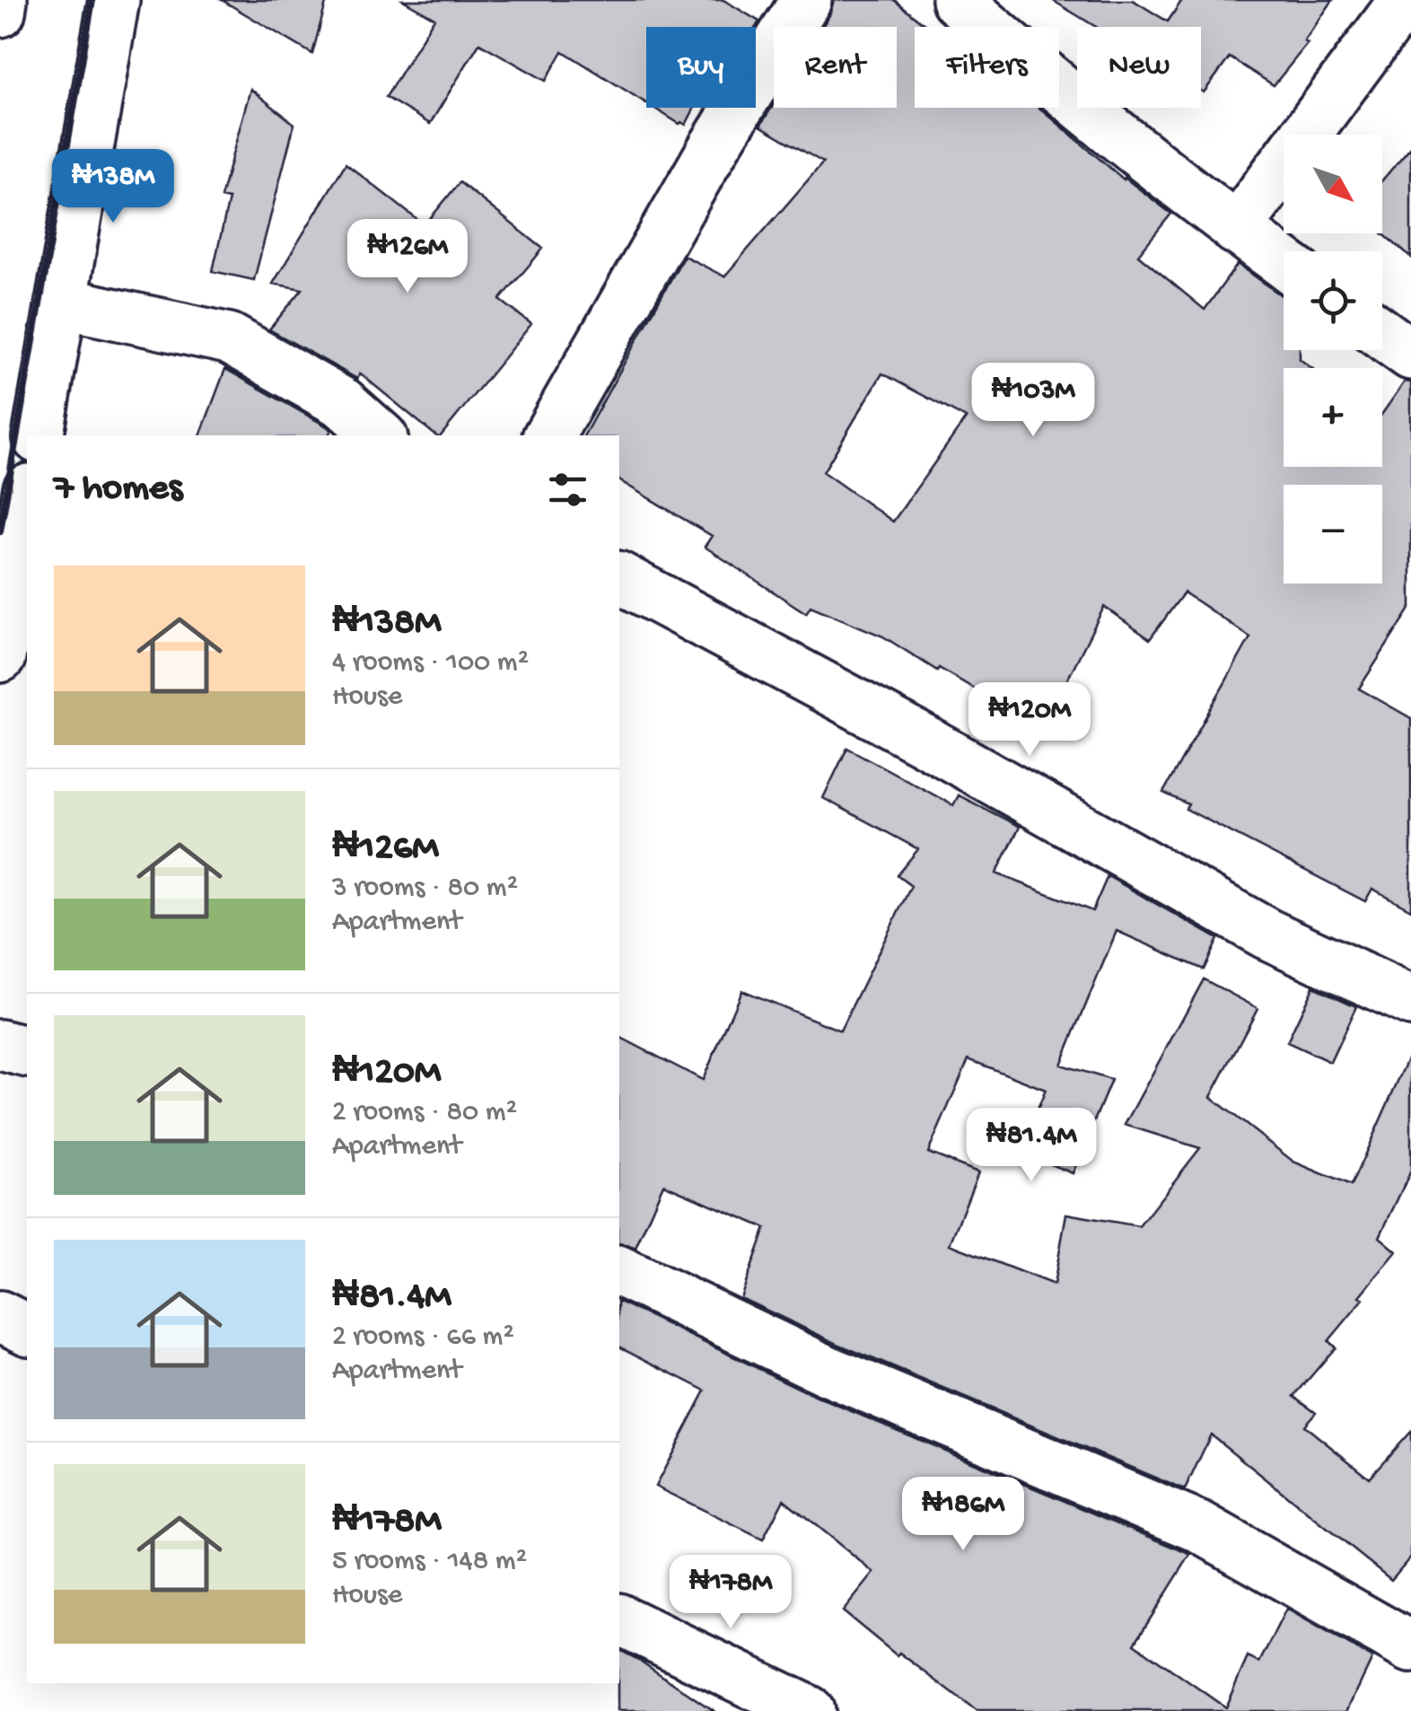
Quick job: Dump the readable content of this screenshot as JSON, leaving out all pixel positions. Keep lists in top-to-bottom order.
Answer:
{
  "north": "bottom right",
  "page": {
    "chip": [
      "Buy",
      "Rent",
      "Filters",
      "New"
    ],
    "map_buttons": ["+", "−"],
    "price": [
      "₦138M",
      "₦126M",
      "₦103M",
      "₦120M",
      "₦81.4M",
      "₦186M",
      "₦178M"
    ],
    "heading": "7 homes",
    "list": [
      {
        "name": "₦138M",
        "note": "4 rooms · 100 m² · House"
      },
      {
        "name": "₦126M",
        "note": "3 rooms · 80 m² · Apartment"
      },
      {
        "name": "₦120M",
        "note": "2 rooms · 80 m² · Apartment"
      },
      {
        "name": "₦81.4M",
        "note": "2 rooms · 66 m² · Apartment"
      },
      {
        "name": "₦178M",
        "note": "5 rooms · 148 m² · House"
      }
    ]
  }
}
